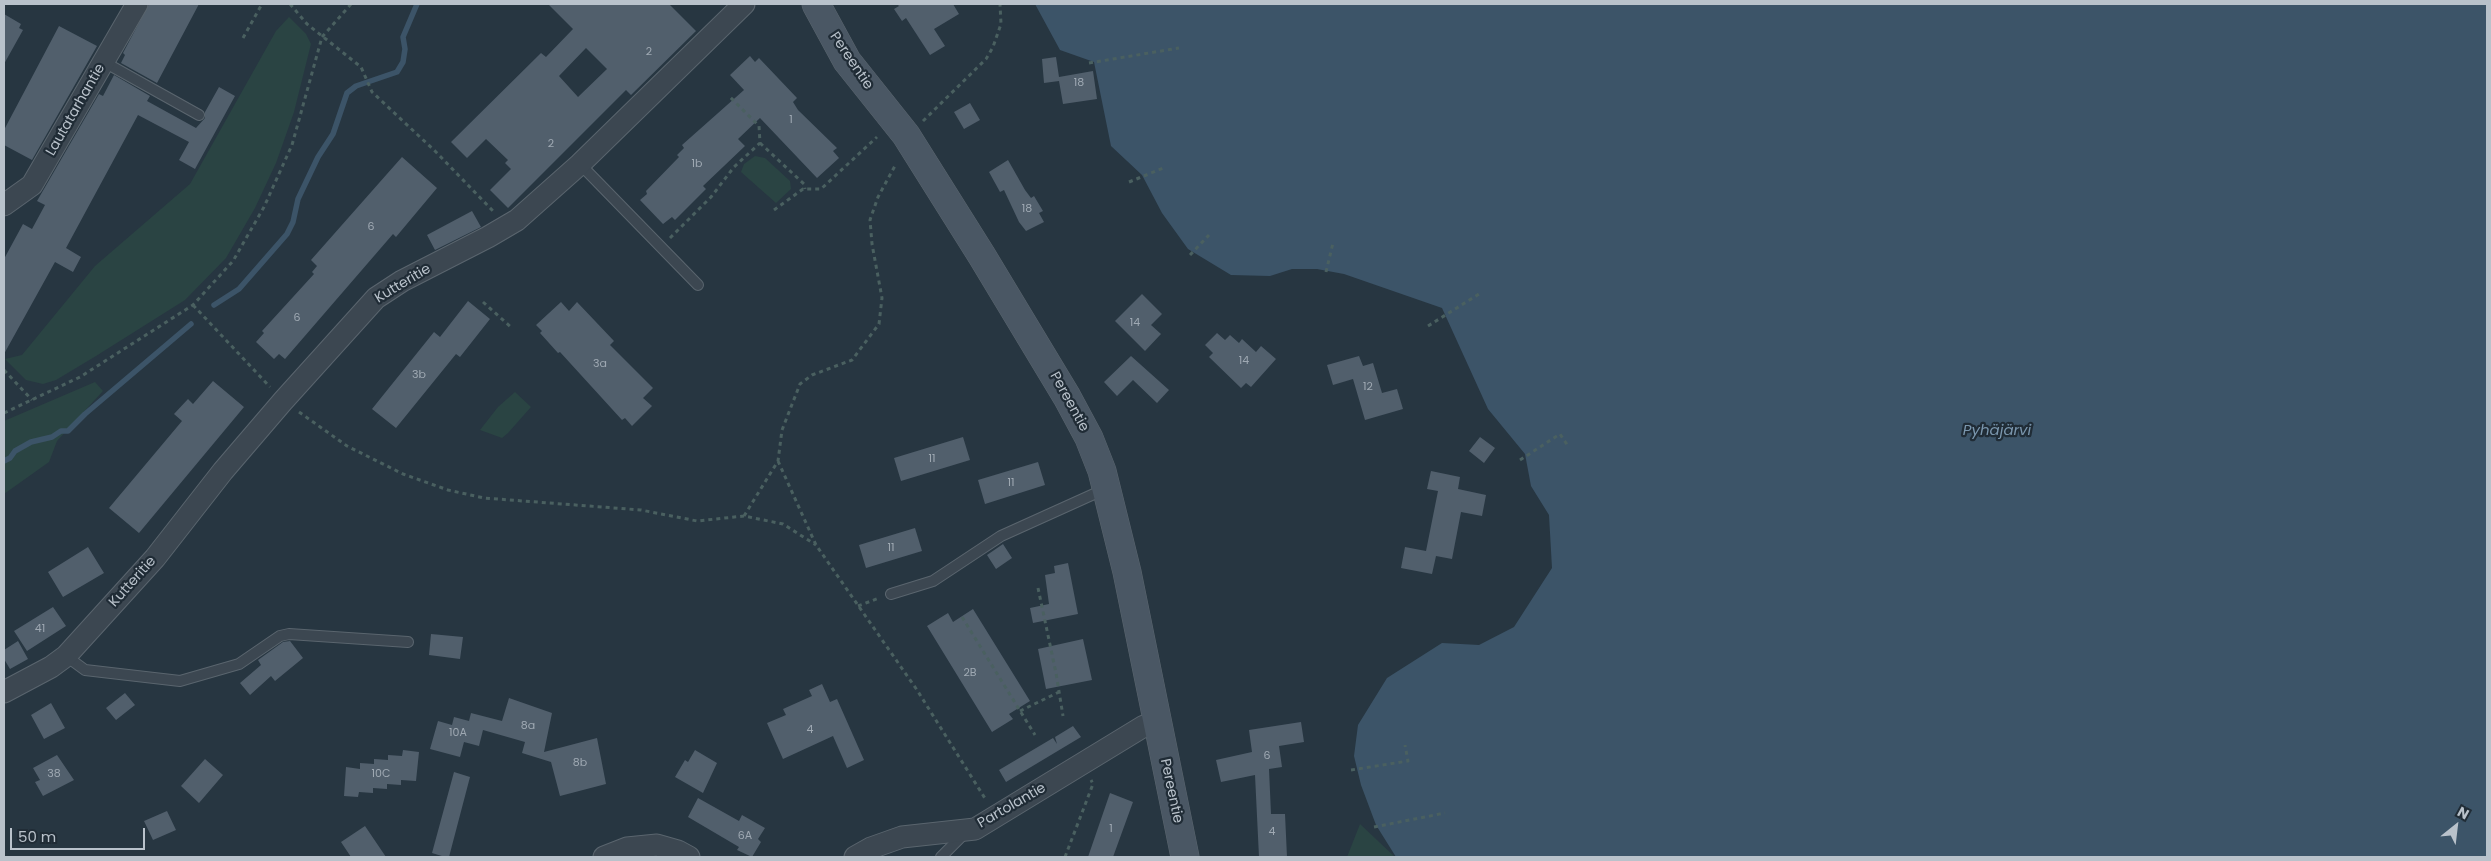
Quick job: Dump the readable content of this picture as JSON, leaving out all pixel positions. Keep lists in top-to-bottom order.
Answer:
{
  "streets": {
    "street": [
      "Pereentie",
      "Lautatarhantie",
      "Kutteritie",
      "Partolantie"
    ]
  },
  "crossings": [
    ["Pereentie", "Partolantie"]
  ],
  "water": ["Pyhäjärvi"],
  "house_numbers": [
    "2",
    "18",
    "1",
    "2",
    "1b",
    "18",
    "6",
    "6",
    "14",
    "14",
    "3a",
    "3b",
    "12",
    "11",
    "11",
    "11",
    "41",
    "2B",
    "8a",
    "4",
    "10A",
    "6",
    "8b",
    "38",
    "10C",
    "1",
    "4",
    "6A"
  ],
  "scale_bar": "50 m",
  "north": "top right"
}
